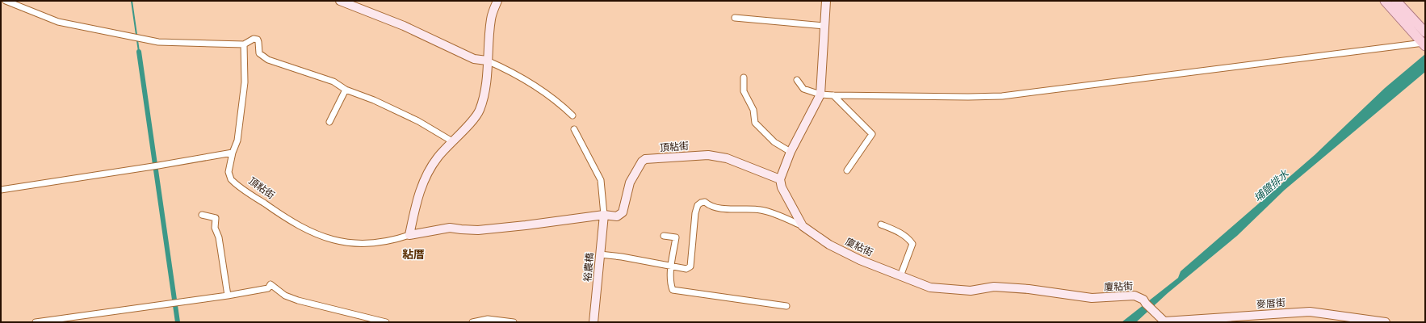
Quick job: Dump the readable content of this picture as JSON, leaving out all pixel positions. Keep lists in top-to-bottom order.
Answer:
{
  "streets": {
    "street": [
      "頂粘街",
      "廈粘街",
      "裕農橋",
      "麥厝街"
    ]
  },
  "crossings": [
    ["頂粘街", "廈粘街"],
    ["頂粘街", "裕農橋"],
    ["廈粘街", "麥厝街"]
  ],
  "districts": ["粘厝"],
  "water": ["埔鹽排水"]
}
